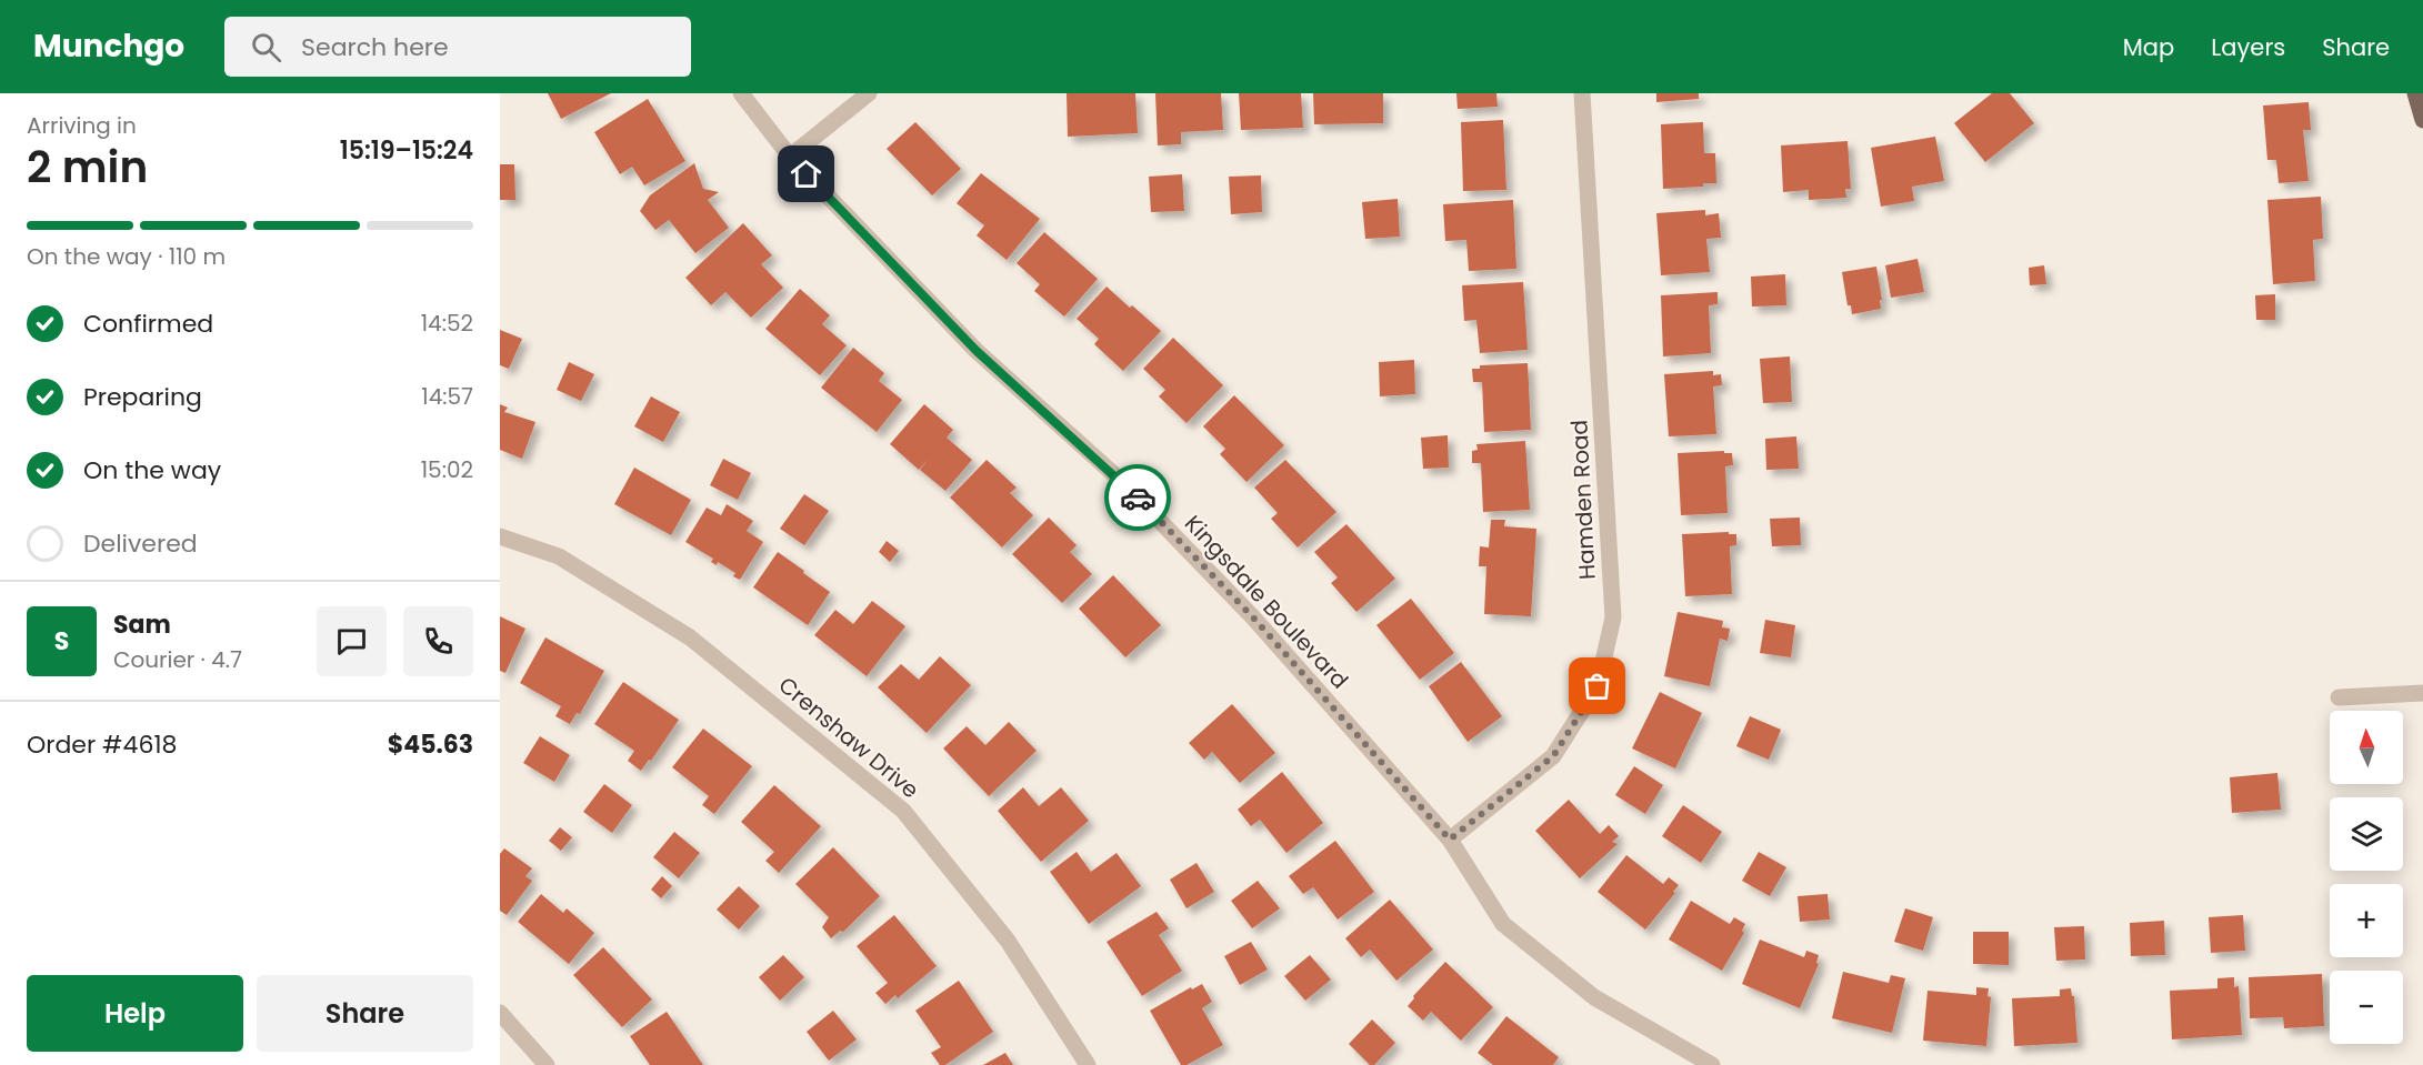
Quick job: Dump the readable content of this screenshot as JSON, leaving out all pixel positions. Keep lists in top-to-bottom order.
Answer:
{
  "streets": {
    "street": ["Hamden Road", "Kingsdale Boulevard", "Crenshaw Drive"]
  },
  "crossings": [
    ["Hamden Road", "Kingsdale Boulevard"]
  ],
  "north": "top",
  "page": {
    "header": "Munchgo",
    "search": "Search here",
    "nav": ["Map", "Layers", "Share"],
    "heading": ["2 min", "Arriving in", "15:19–15:24"],
    "panel": [
      "Sam",
      "Courier · 4.7",
      "Order #4618",
      "$45.63"
    ],
    "bar": "On the way · 110 m",
    "list": [
      ["Confirmed", "14:52"],
      ["Preparing", "14:57"],
      ["On the way", "15:02"],
      "Delivered"
    ],
    "round": "S",
    "map_buttons": ["+", "−"],
    "buttons": ["Help", "Share"]
  }
}
